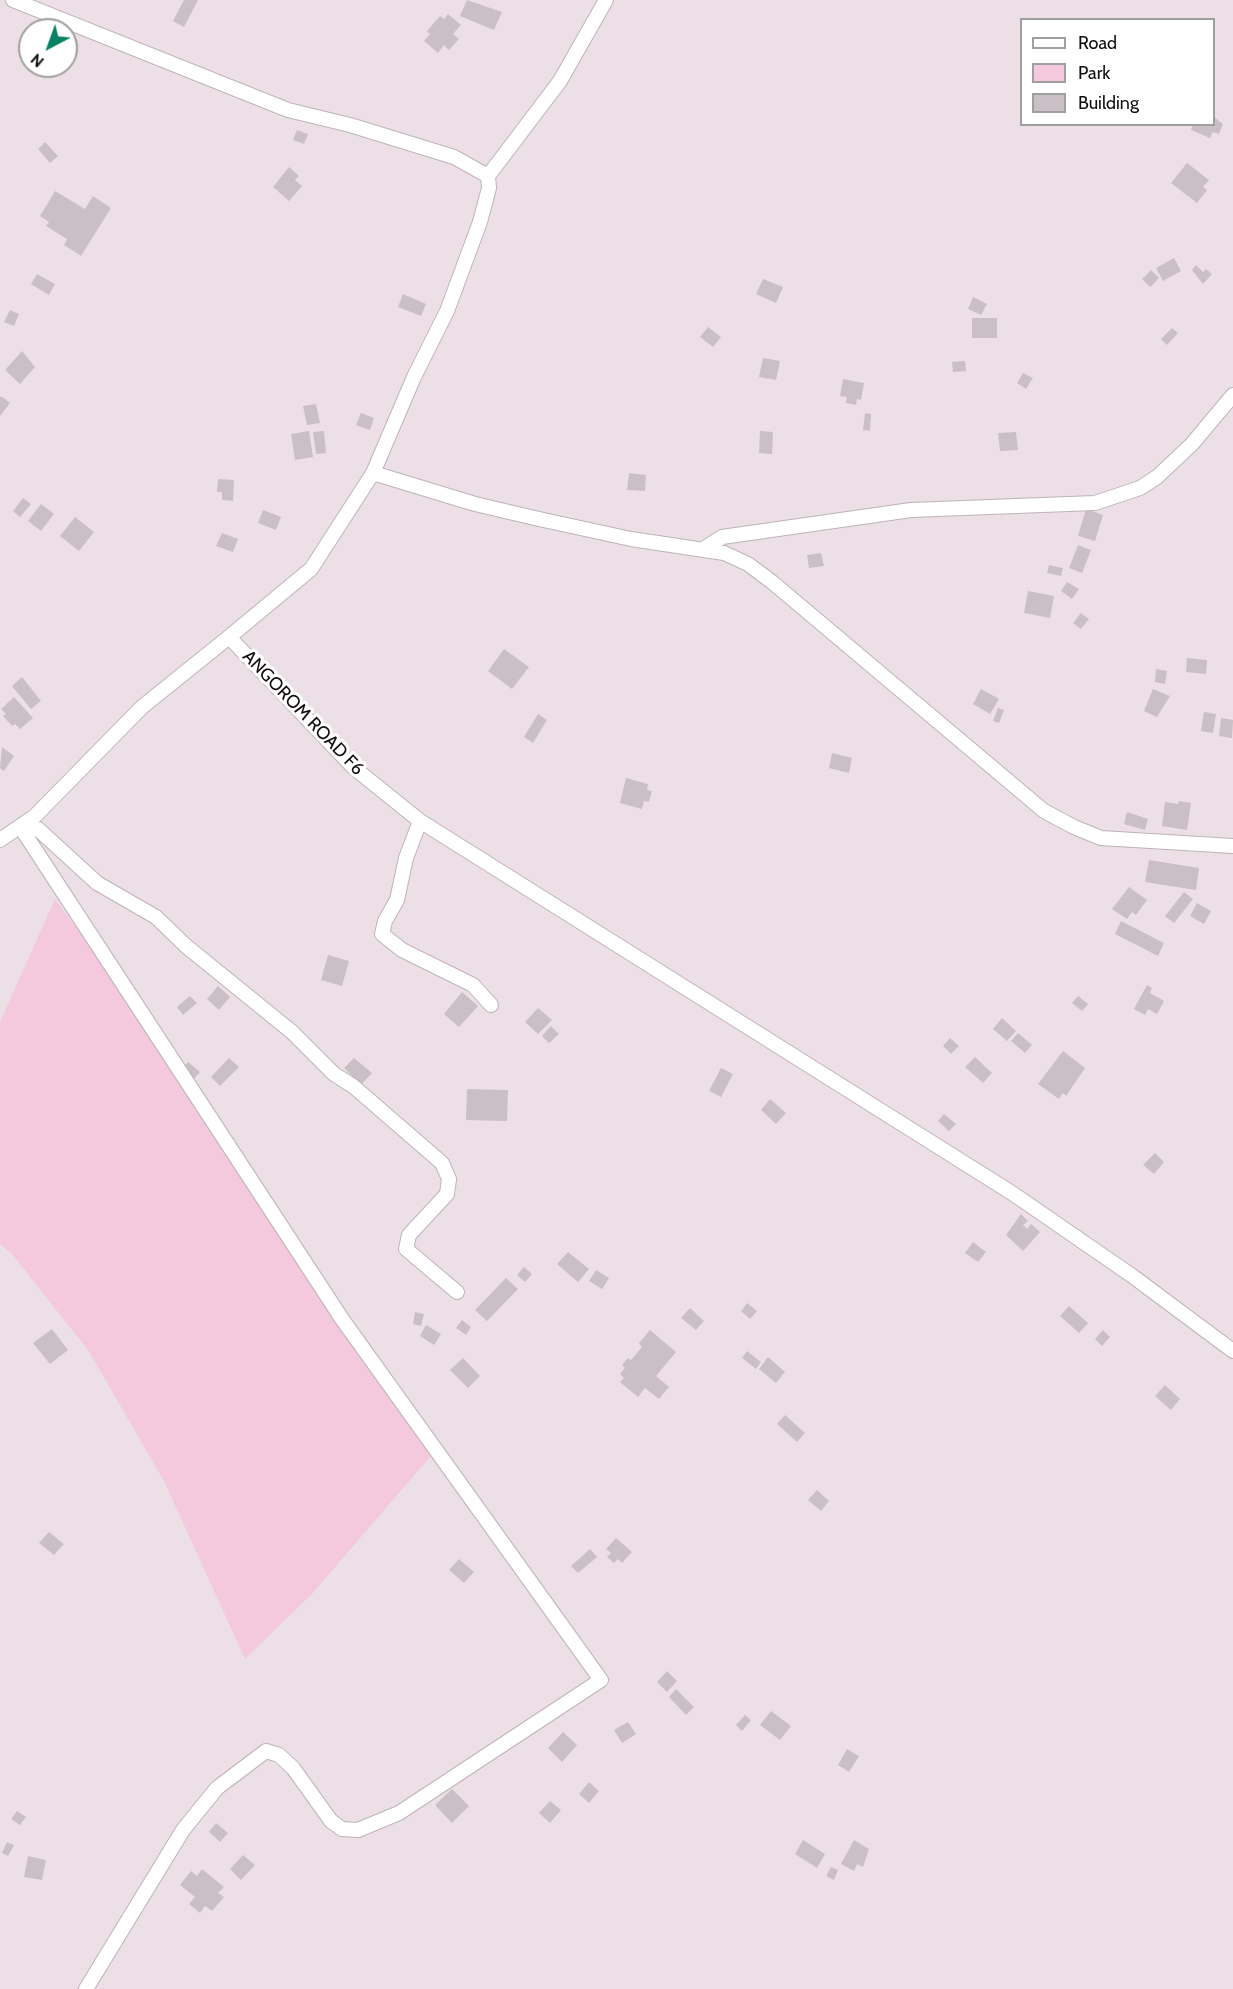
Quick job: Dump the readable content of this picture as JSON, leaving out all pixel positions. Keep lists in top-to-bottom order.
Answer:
{
  "streets": {
    "street": ["ANGOROM ROAD F6"]
  },
  "legend": ["Road", "Park", "Building"],
  "north": "bottom left"
}
